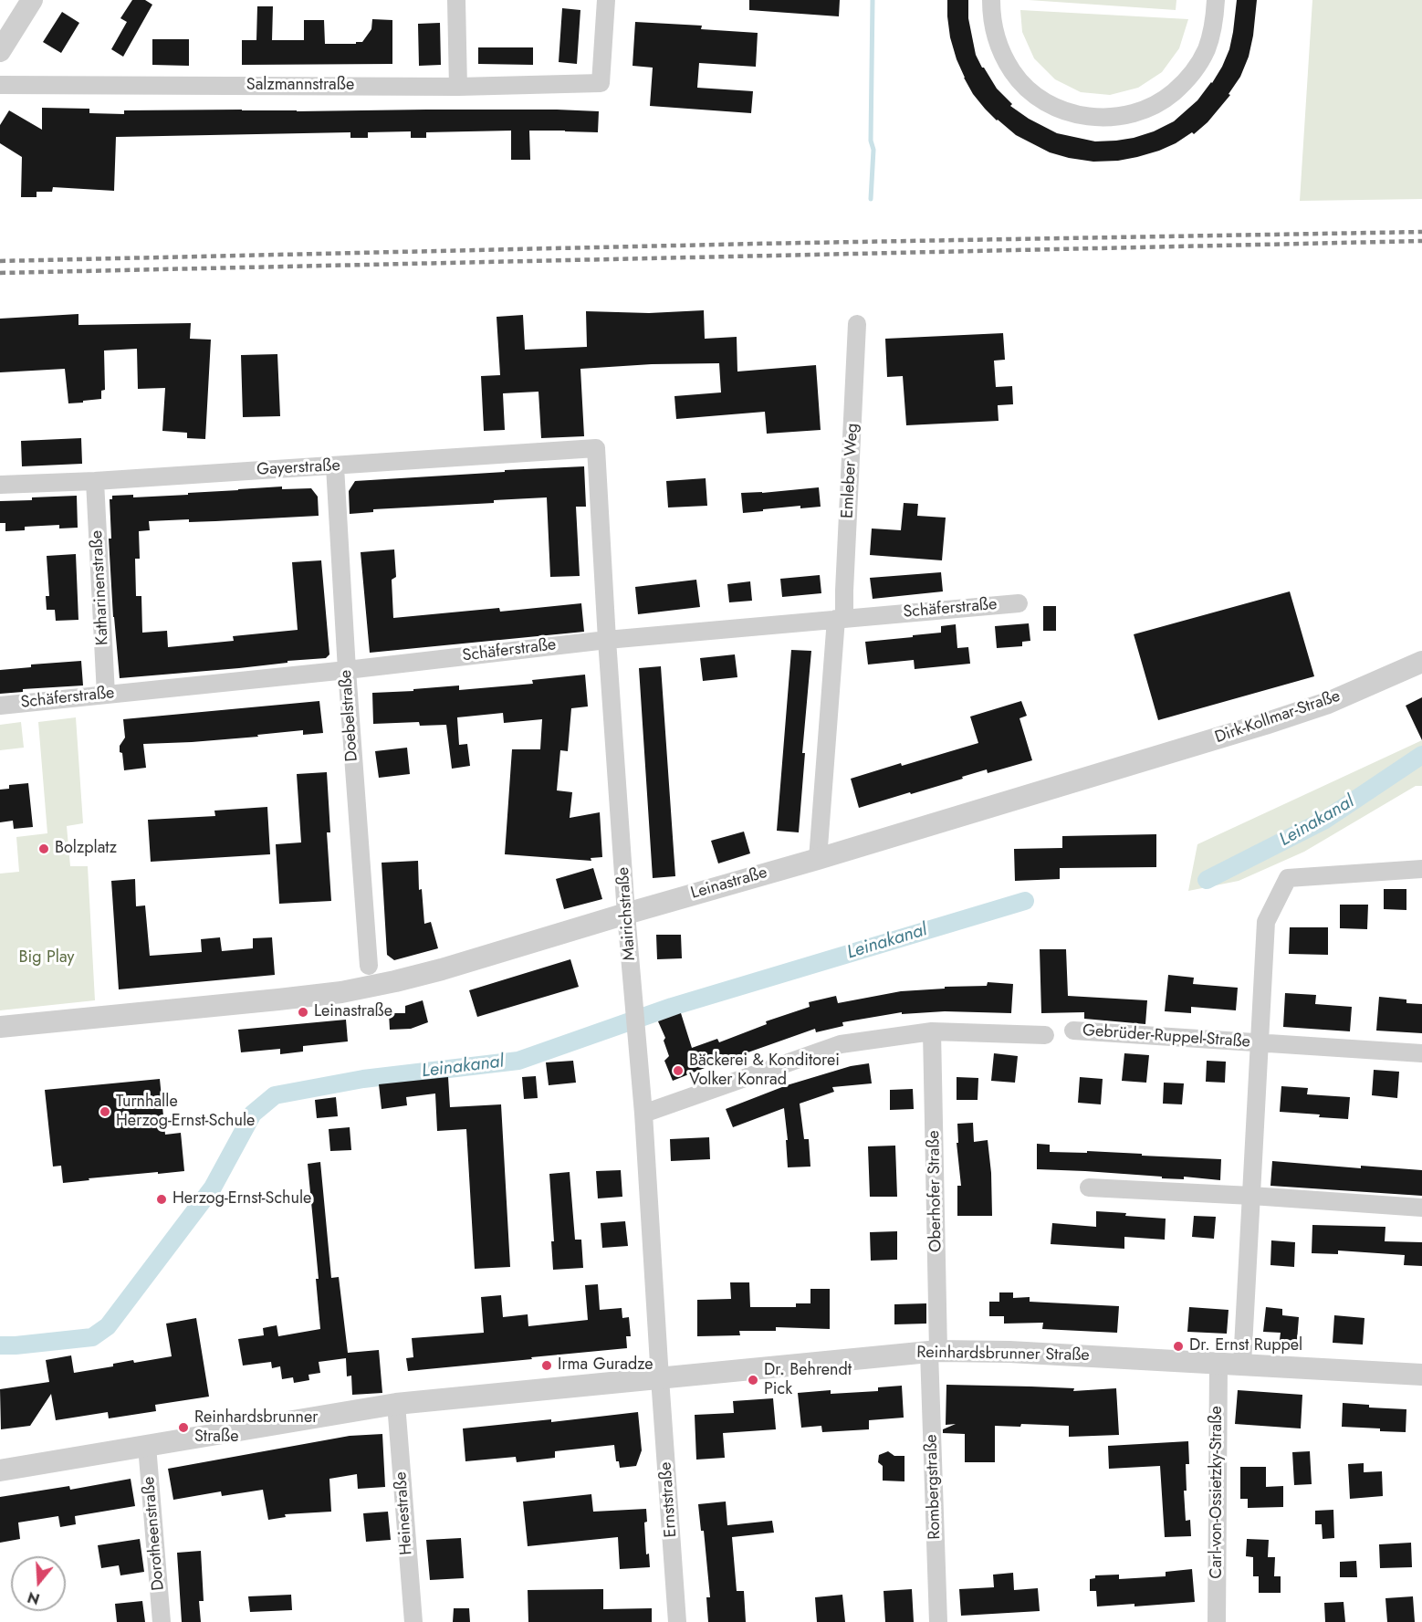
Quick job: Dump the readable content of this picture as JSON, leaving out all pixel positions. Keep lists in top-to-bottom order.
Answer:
{
  "streets": {
    "street": [
      "Salzmannstraße",
      "Gayerstraße",
      "Emleber Weg",
      "Katharinenstraße",
      "Schäferstraße",
      "Doebelstraße",
      "Dirk-Kollmar-Straße",
      "Leinastraße",
      "Mairichstraße",
      "Gebrüder-Ruppel-Straße",
      "Oberhofer Straße",
      "Reinhardsbrunner Straße",
      "Rombergstraße",
      "Carl-von-Ossietzky-Straße",
      "Ernststraße",
      "Heinestraße",
      "Dorotheenstraße"
    ]
  },
  "crossings": [
    ["Gayerstraße", "Katharinenstraße"],
    ["Gayerstraße", "Doebelstraße"],
    ["Gayerstraße", "Mairichstraße"],
    ["Emleber Weg", "Schäferstraße"],
    ["Emleber Weg", "Leinastraße"],
    ["Katharinenstraße", "Schäferstraße"],
    ["Schäferstraße", "Doebelstraße"],
    ["Schäferstraße", "Mairichstraße"],
    ["Dirk-Kollmar-Straße", "Leinastraße"],
    ["Leinastraße", "Mairichstraße"],
    ["Mairichstraße", "Reinhardsbrunner Straße"],
    ["Mairichstraße", "Ernststraße"],
    ["Gebrüder-Ruppel-Straße", "Reinhardsbrunner Straße"],
    ["Oberhofer Straße", "Reinhardsbrunner Straße"],
    ["Oberhofer Straße", "Rombergstraße"],
    ["Reinhardsbrunner Straße", "Rombergstraße"],
    ["Reinhardsbrunner Straße", "Carl-von-Ossietzky-Straße"],
    ["Reinhardsbrunner Straße", "Ernststraße"],
    ["Reinhardsbrunner Straße", "Heinestraße"],
    ["Reinhardsbrunner Straße", "Dorotheenstraße"]
  ],
  "water": ["Leinakanal"],
  "parks": ["Big Play"],
  "places": [
    "Bolzplatz",
    "Leinastraße",
    "Bäckerei & Konditorei Volker Konrad",
    "Turnhalle Herzog-Ernst-Schule",
    "Herzog-Ernst-Schule",
    "Dr. Ernst Ruppel",
    "Irma Guradze",
    "Dr. Behrendt Pick",
    "Reinhardsbrunner Straße"
  ],
  "north": "bottom"
}
